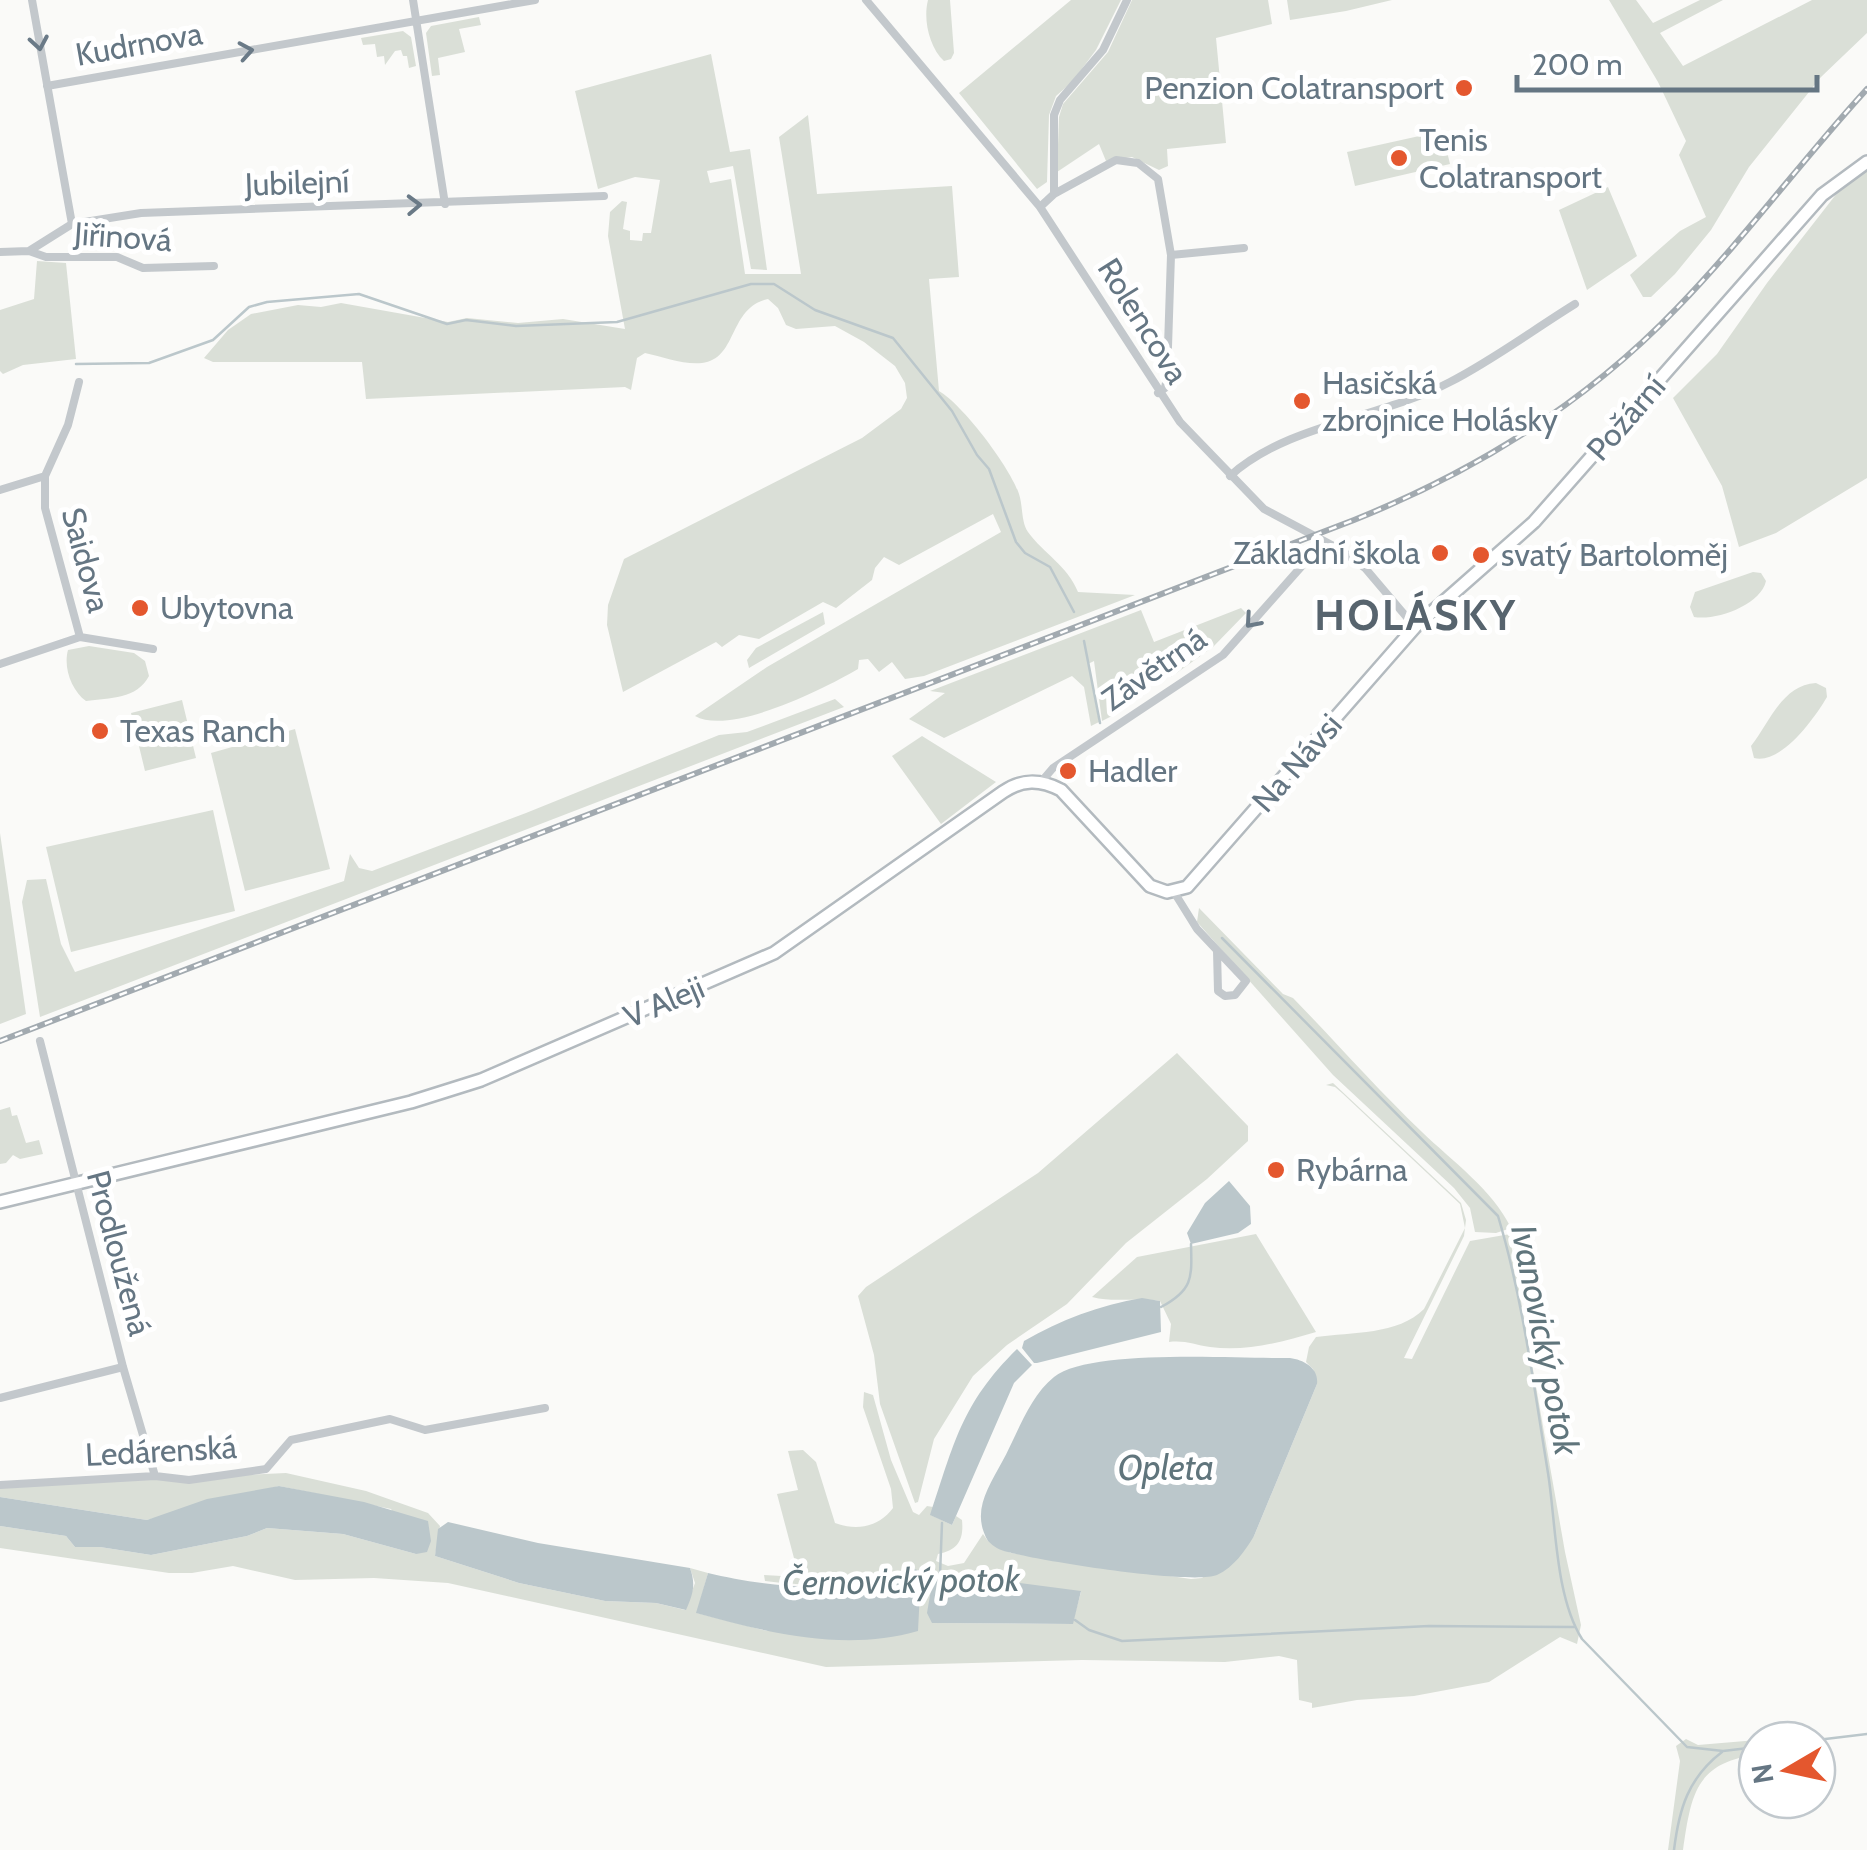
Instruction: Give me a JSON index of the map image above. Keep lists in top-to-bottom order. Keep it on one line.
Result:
{"streets":{"street":["Kudrnova","Jubilejní","Jiřinová","Rolencova","Požární","Saidova","Závětrná","Na Návsi","V Aleji","Prodloužená","Ledárenská"]},"crossings":[["Jubilejní","Jiřinová"],["Rolencova","Požární"],["Rolencova","Závětrná"],["Rolencova","Na Návsi"],["Požární","Na Návsi"],["Závětrná","V Aleji"],["V Aleji","Prodloužená"],["Prodloužená","Ledárenská"]],"one_way":["Kudrnova","Jubilejní","Závětrná"],"districts":["HOLÁSKY"],"water":["Ivanovický potok","Opleta","Černovický potok"],"places":["Penzion Colatransport","Tenis Colatransport","Hasičská zbrojnice Holásky","Základní škola","svatý Bartoloměj","Ubytovna","Texas Ranch","Hadler","Rybárna"],"scale_bar":"200 m","north":"left"}
